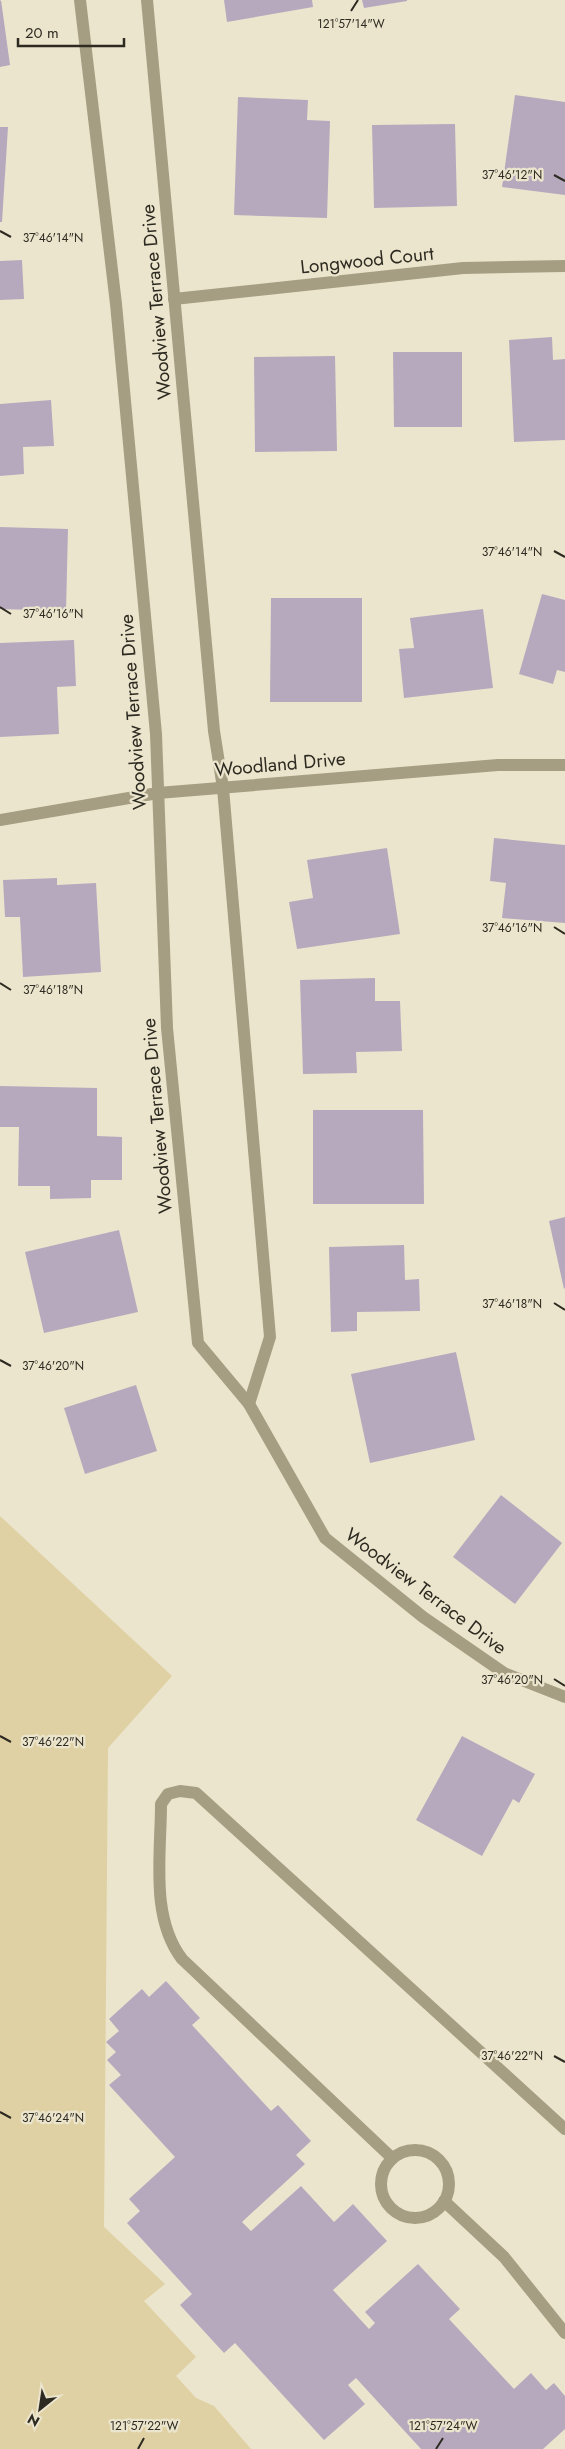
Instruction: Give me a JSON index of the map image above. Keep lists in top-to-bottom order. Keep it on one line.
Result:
{"streets":{"street":["Longwood Court","Woodview Terrace Drive","Woodland Drive"]},"crossings":[["Longwood Court","Woodview Terrace Drive"],["Woodview Terrace Drive","Woodland Drive"]],"scale_bar":"20 m","north":"bottom left","coordinates":["121°57'14\"W","37°46'12\"N","37°46'14\"N","37°46'16\"N","37°46'18\"N","37°46'20\"N","37°46'22\"N","37°46'24\"N","121°57'22\"W","121°57'24\"W"]}
